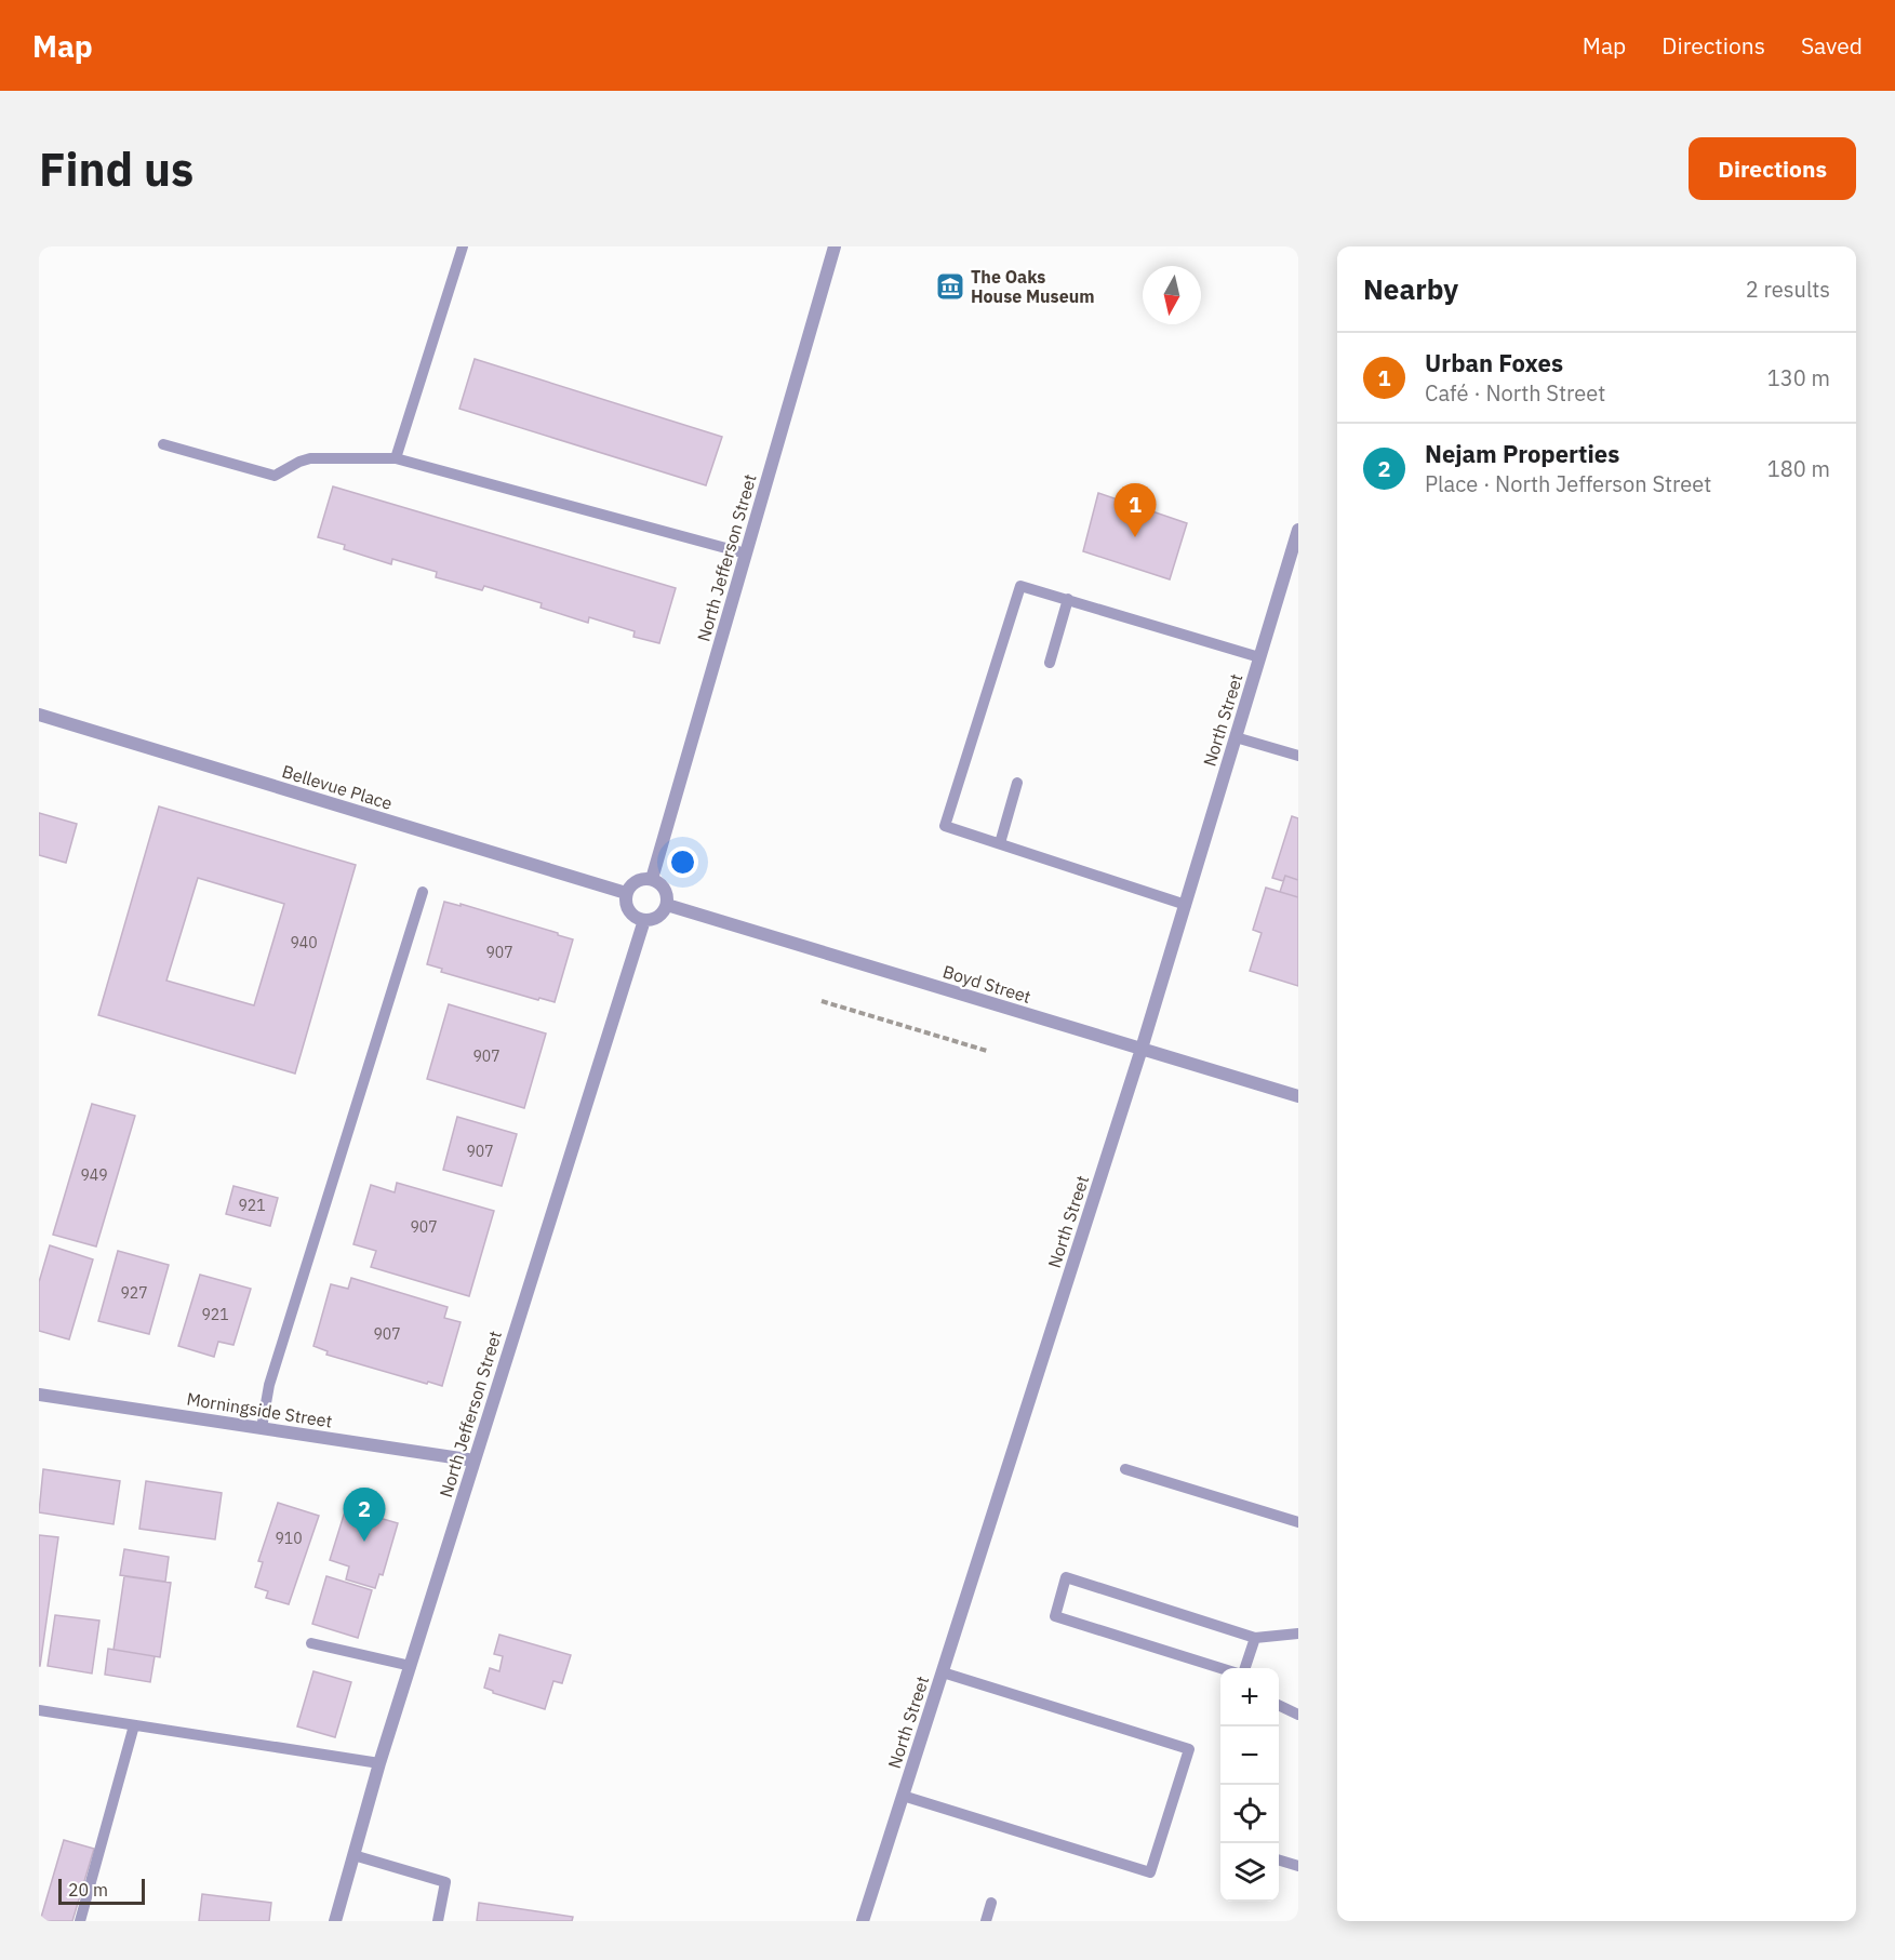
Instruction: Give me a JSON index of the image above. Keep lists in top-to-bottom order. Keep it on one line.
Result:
{"streets":{"street":["North Jefferson Street","North Street","Bellevue Place","Boyd Street","Morningside Street"]},"crossings":[["North Jefferson Street","Bellevue Place"],["North Jefferson Street","Boyd Street"],["North Jefferson Street","Morningside Street"],["North Street","Boyd Street"],["Bellevue Place","Boyd Street"]],"places":{"museum":["The Oaks House Museum"]},"house_numbers":["940","907","907","907","949","921","907","927","921","907","910"],"scale_bar":"20 m","north":"bottom","page":{"header":"Map","nav":["Map","Directions","Saved"],"buttons":"Directions","title":"Find us","heading":["Nearby","2 results"],"list":[{"mark":"1","name":"Urban Foxes","note":"Café · North Street","value":"130 m"},{"mark":"2","name":"Nejam Properties","note":"Place · North Jefferson Street","value":"180 m"}],"pins":["1","2"],"map_buttons":["+","−"],"scale":"20 m"}}
